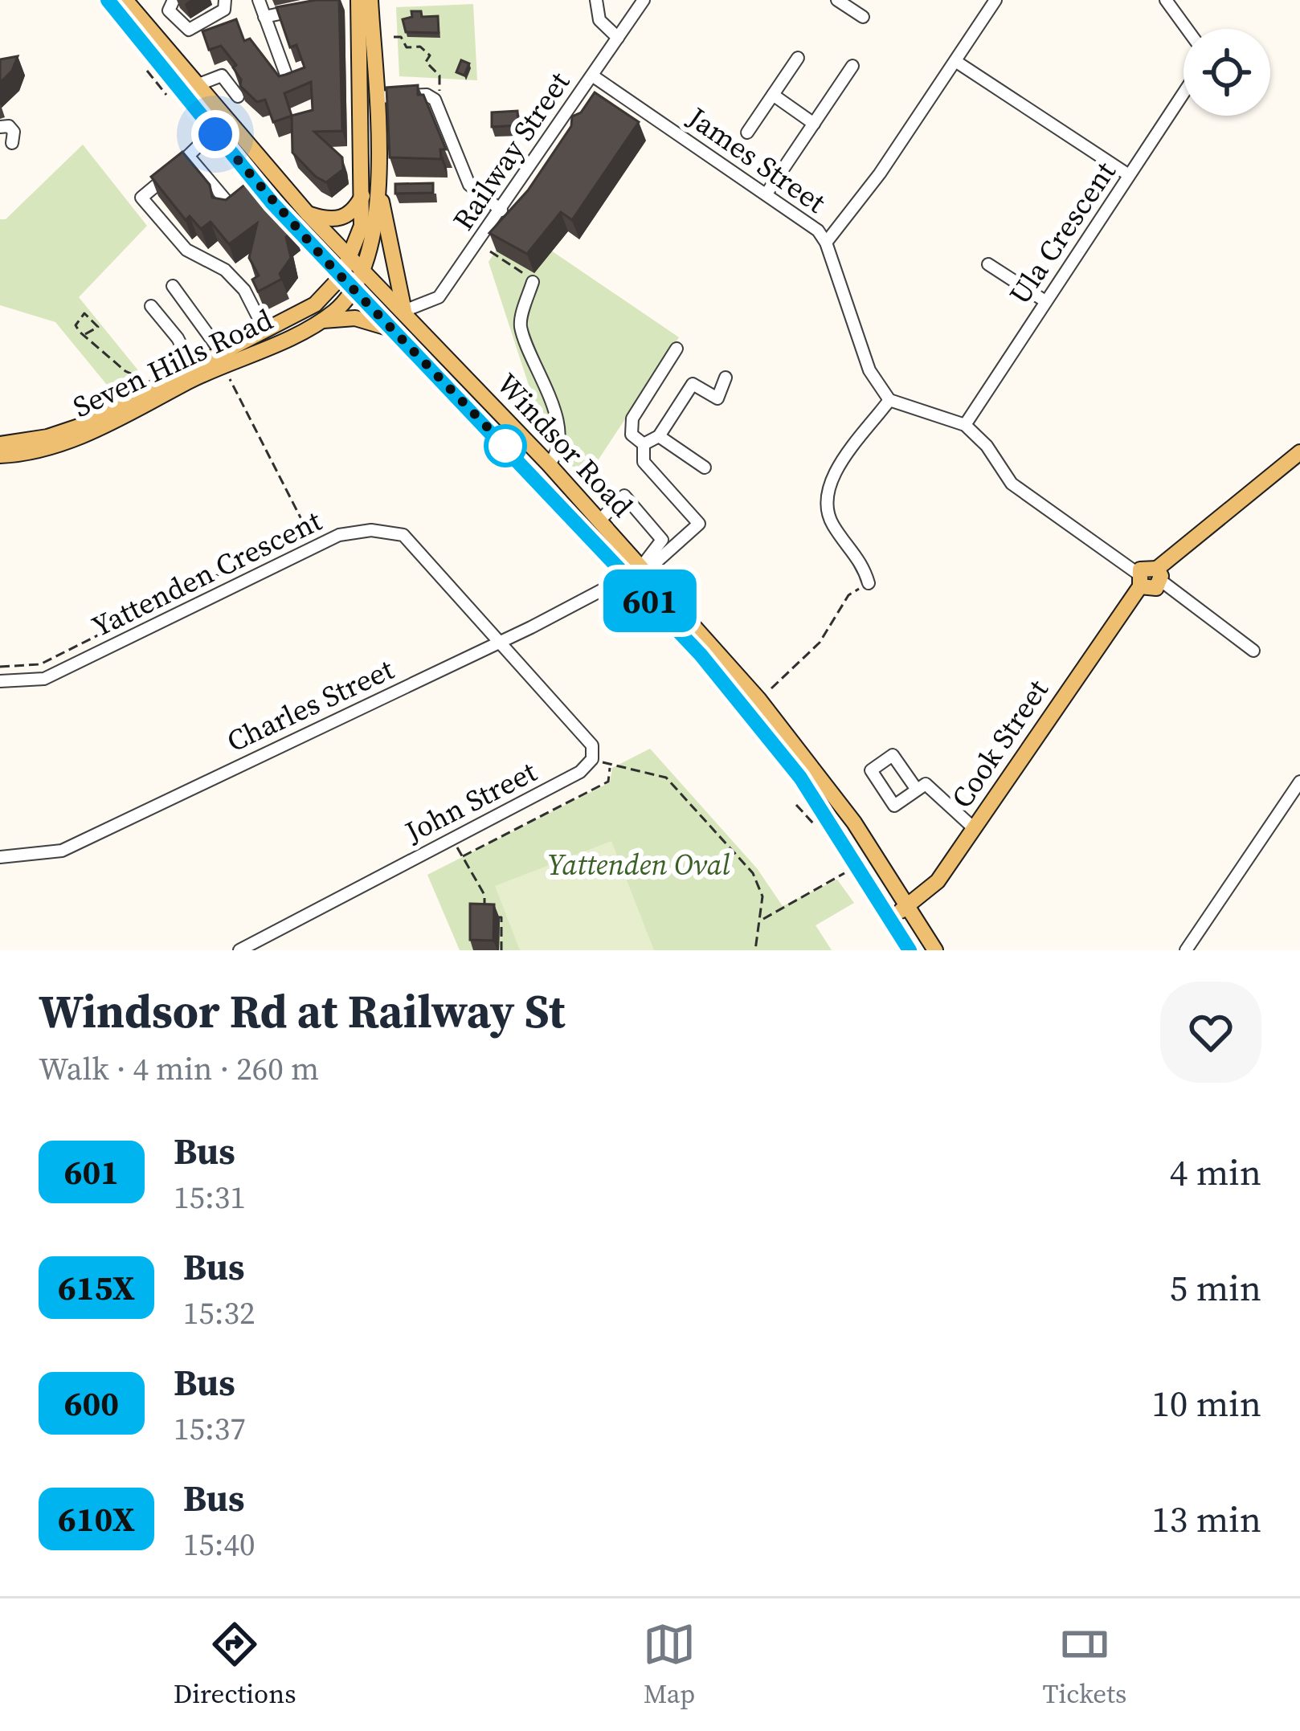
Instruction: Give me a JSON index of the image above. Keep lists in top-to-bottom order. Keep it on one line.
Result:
{"streets":{"main road":["Seven Hills Road","Windsor Road","Cook Street"],"street":["Railway Street","James Street","Ula Crescent","Yattenden Crescent","Charles Street","John Street"]},"crossings":[["Railway Street","James Street"],["Railway Street","Windsor Road"],["Seven Hills Road","Windsor Road"],["Windsor Road","Charles Street"],["Windsor Road","Cook Street"],["Yattenden Crescent","Charles Street"]],"parks":["Yattenden Oval"],"lines":["bus line 601"],"page":{"on_map":"601","heading":["Windsor Rd at Railway St","Walk · 4 min · 260 m"],"list":[{"mark":"601","name":"Bus","note":"15:31","value":"4 min"},{"mark":"615X","name":"Bus","note":"15:32","value":"5 min"},{"mark":"600","name":"Bus","note":"15:37","value":"10 min"},{"mark":"610X","name":"Bus","note":"15:40","value":"13 min"}],"tabs":["Directions","Map","Tickets"]}}
